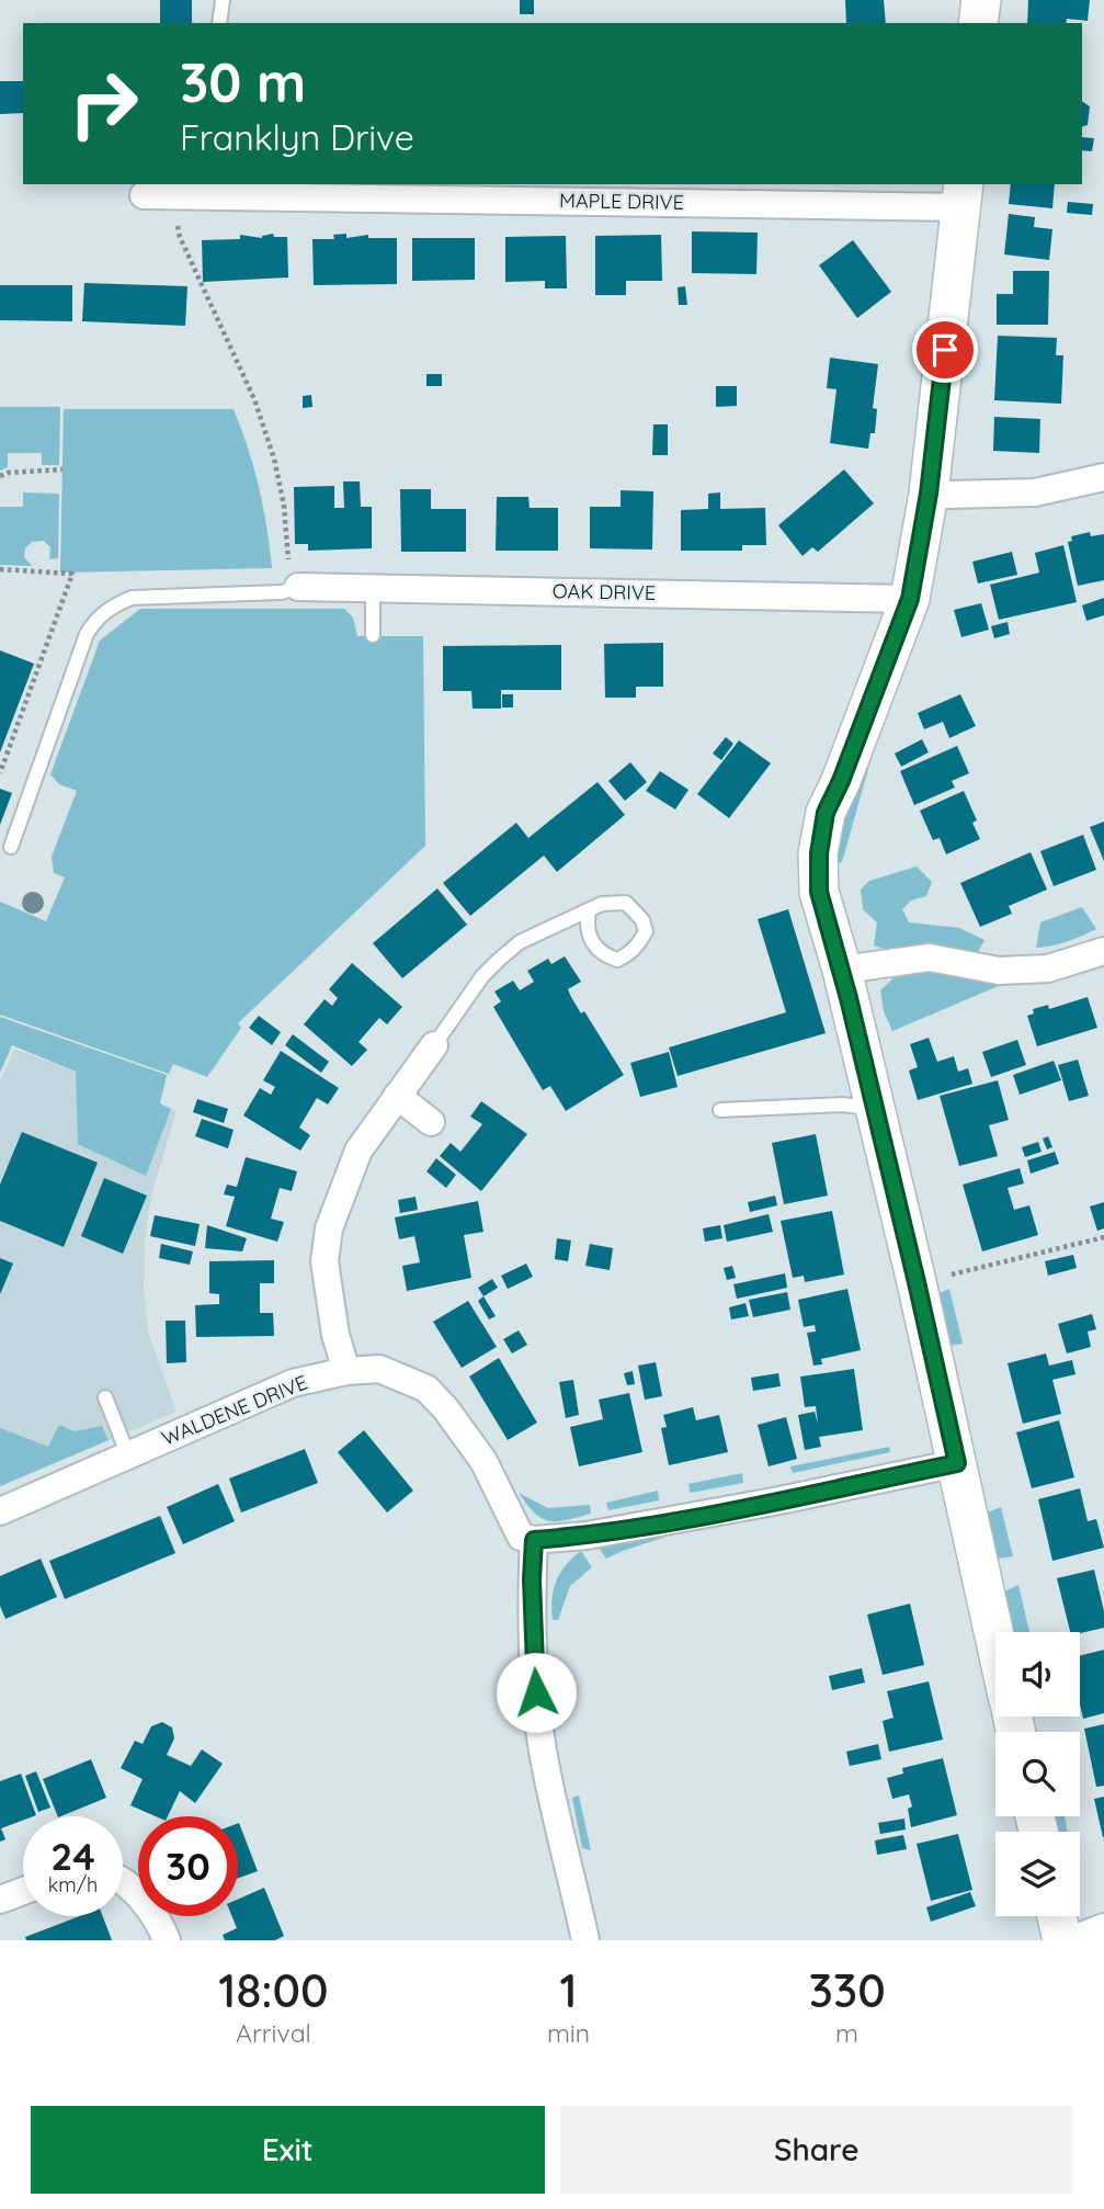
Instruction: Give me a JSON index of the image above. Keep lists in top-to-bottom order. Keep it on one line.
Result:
{"streets":{"street":["MAPLE DRIVE","OAK DRIVE","WALDENE DRIVE"]},"page":{"turn":["30 m","Franklyn Drive"],"speed":"24 km/h","limit":"30","eta":["18:00","Arrival","1","min","330","m"],"buttons":["Exit","Share"]}}
